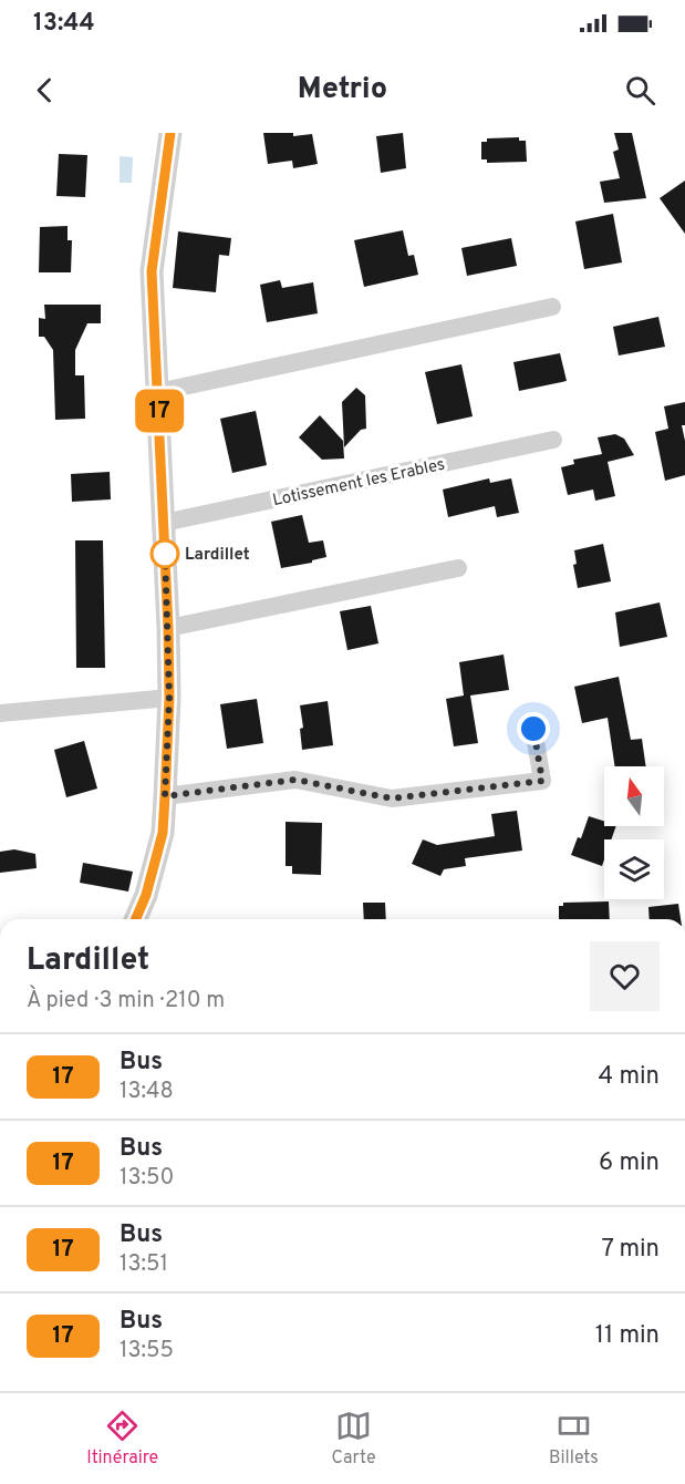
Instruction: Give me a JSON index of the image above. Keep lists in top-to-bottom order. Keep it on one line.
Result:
{"streets":{"street":["Lotissement les Erables"]},"places":["Lardillet"],"lines":["bus line 17"],"north":"top","page":{"status":"13:44","header":"Metrio","on_map":"17","heading":["Lardillet","À pied · 3 min · 210 m"],"list":[{"mark":"17","name":"Bus","note":"13:48","value":"4 min"},{"mark":"17","name":"Bus","note":"13:50","value":"6 min"},{"mark":"17","name":"Bus","note":"13:51","value":"7 min"},{"mark":"17","name":"Bus","note":"13:55","value":"11 min"}],"tabs":["Itinéraire","Carte","Billets"]}}
